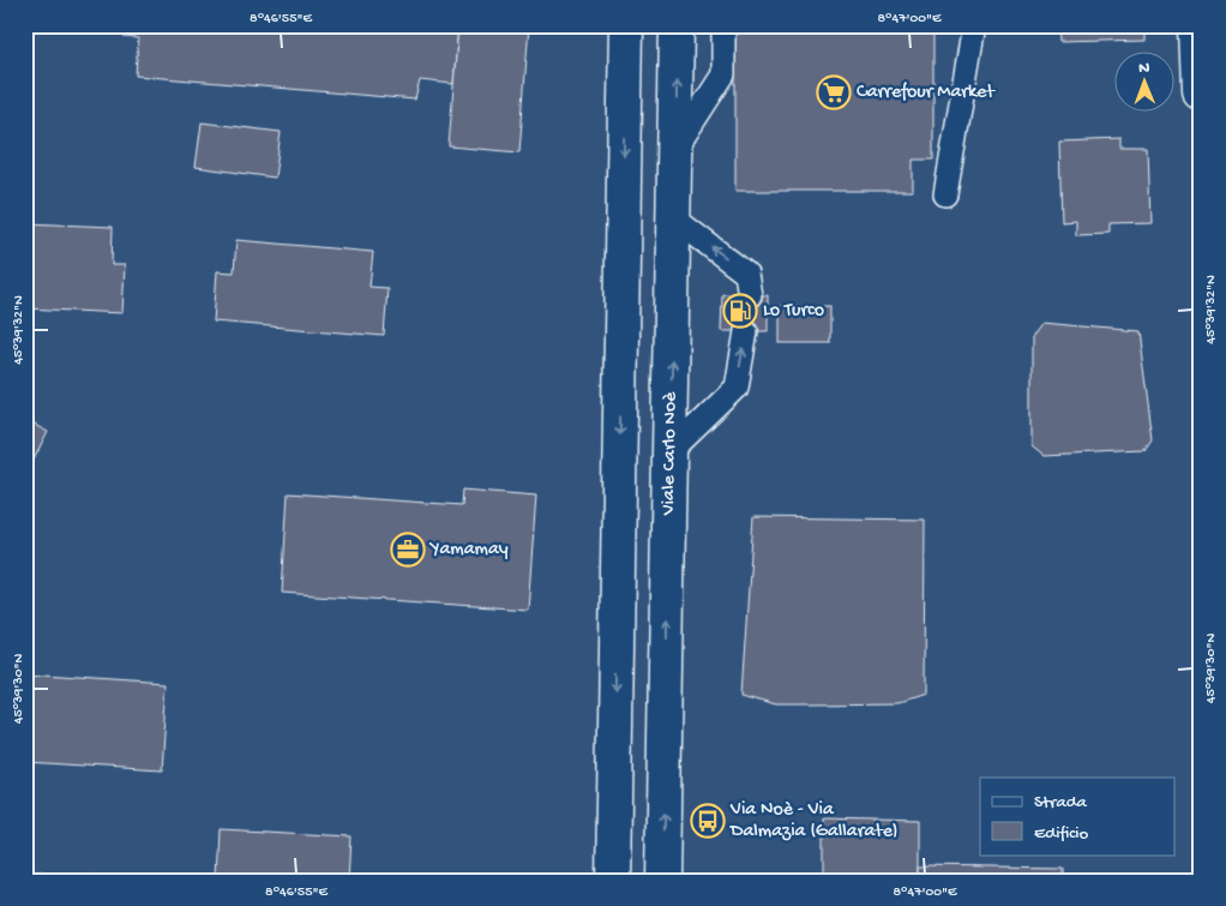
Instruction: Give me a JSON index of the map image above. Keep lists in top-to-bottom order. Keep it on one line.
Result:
{"streets":{"main road":["Viale Carlo Noè"]},"places":{"supermarket":["Carrefour Market"],"fuel station":["Lo Turco"],"office":["Yamamay"],"bus stop":["Via Noè - Via Dalmazia (Gallarate)"]},"legend":["Strada","Edificio"],"north":"top","coordinates":["8°46'55\"E","8°47'00\"E","45°39'32\"N","45°39'30\"N"]}
